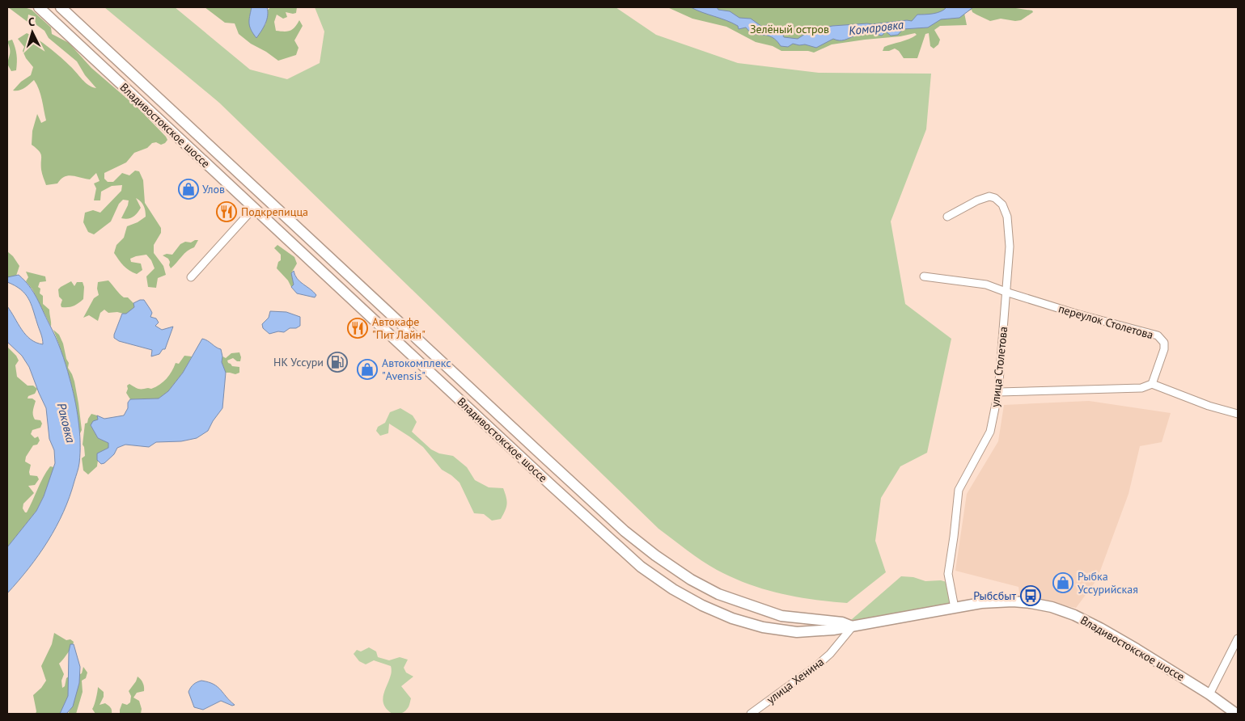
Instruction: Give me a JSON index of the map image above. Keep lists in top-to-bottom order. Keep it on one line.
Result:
{"streets":{"highway":["Владивостокское шоссе"],"street":["переулок Столетова","улица Столетова","улица Хенина"]},"crossings":[["Владивостокское шоссе","улица Столетова"],["Владивостокское шоссе","улица Хенина"],["переулок Столетова","улица Столетова"]],"water":["Комаровка","Раковка"],"parks":["Зелёный остров"],"places":{"shop":["Улов","Автокомплекс \"Avensis\"","Рыбка Уссурийская"],"restaurant":["Подкрепицца","Автокафе \"Пит Лайн\""],"fuel station":["НК Уссури"],"bus stop":["Рыбсбыт"]},"north":"top"}
